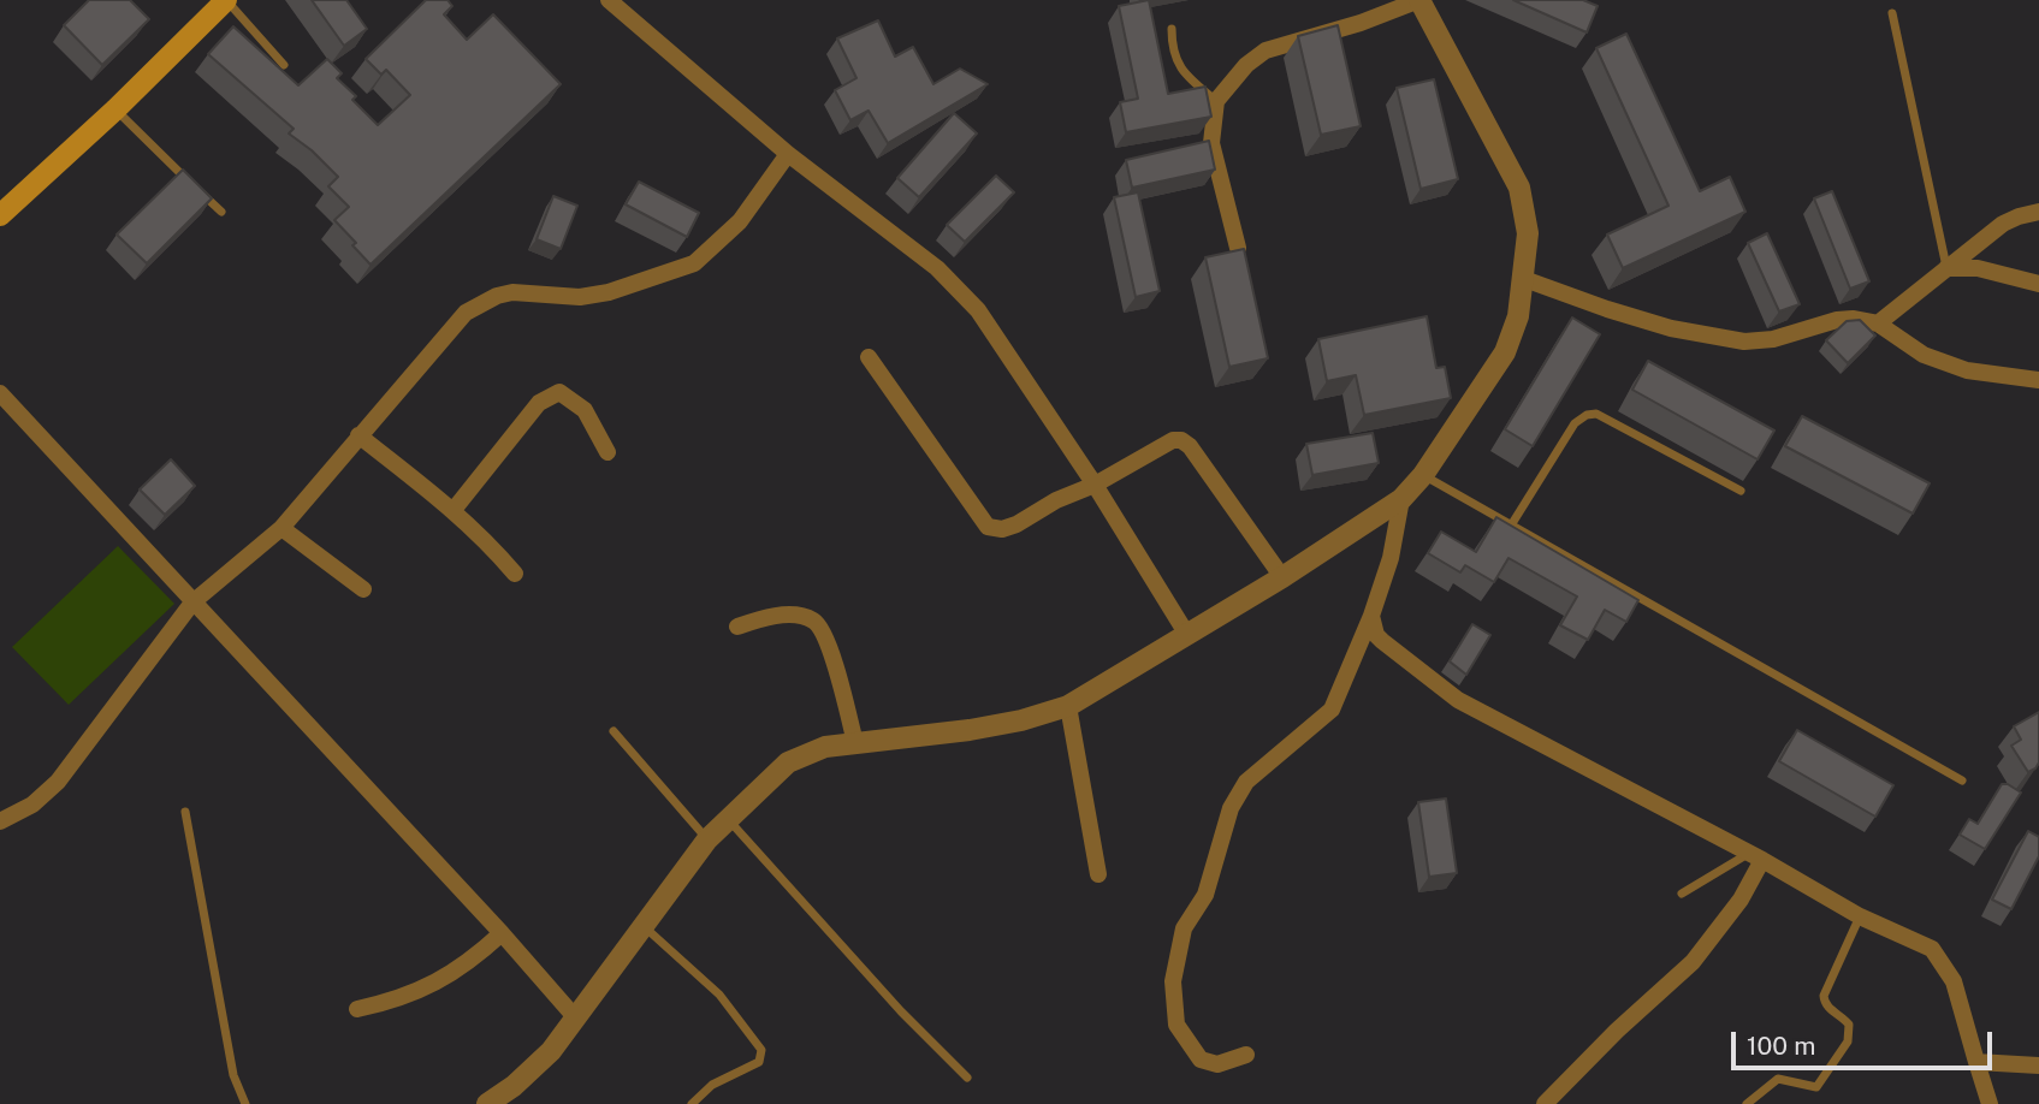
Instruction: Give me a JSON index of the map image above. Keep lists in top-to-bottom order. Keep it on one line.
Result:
{"scale_bar":"100 m"}
